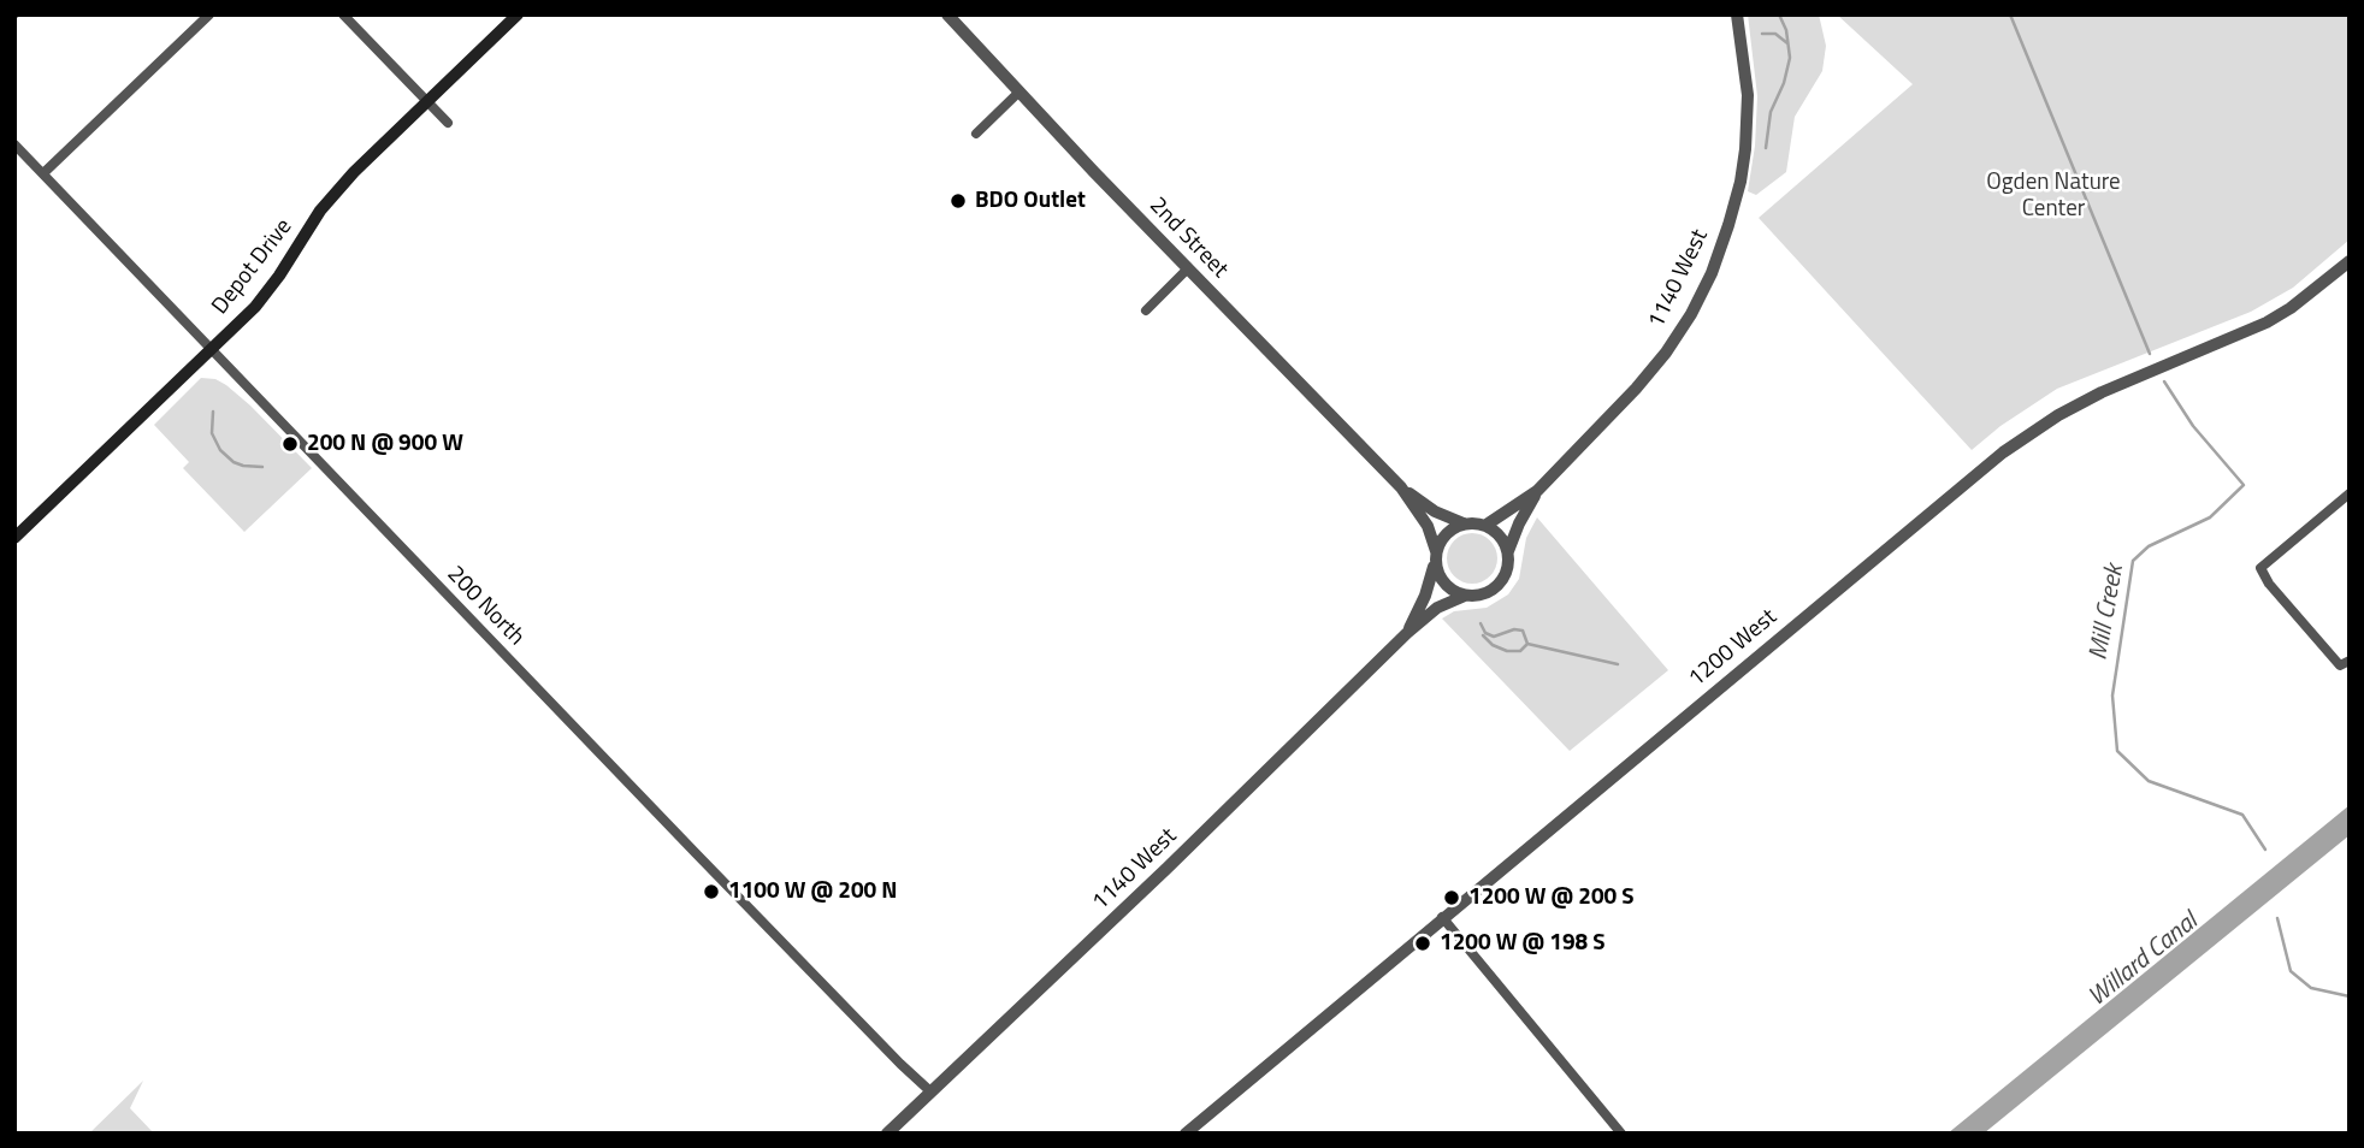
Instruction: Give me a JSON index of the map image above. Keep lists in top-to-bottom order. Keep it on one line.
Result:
{"streets":{"main road":["Depot Drive"],"street":["2nd Street","1140 West","200 North","1200 West"]},"crossings":[["2nd Street","1140 West"],["Depot Drive","200 North"],["1140 West","200 North"]],"water":["Mill Creek","Willard Canal"],"parks":["Ogden Nature Center"],"places":["BDO Outlet","200 N @ 900 W","1100 W @ 200 N","1200 W @ 200 S","1200 W @ 198 S"]}
